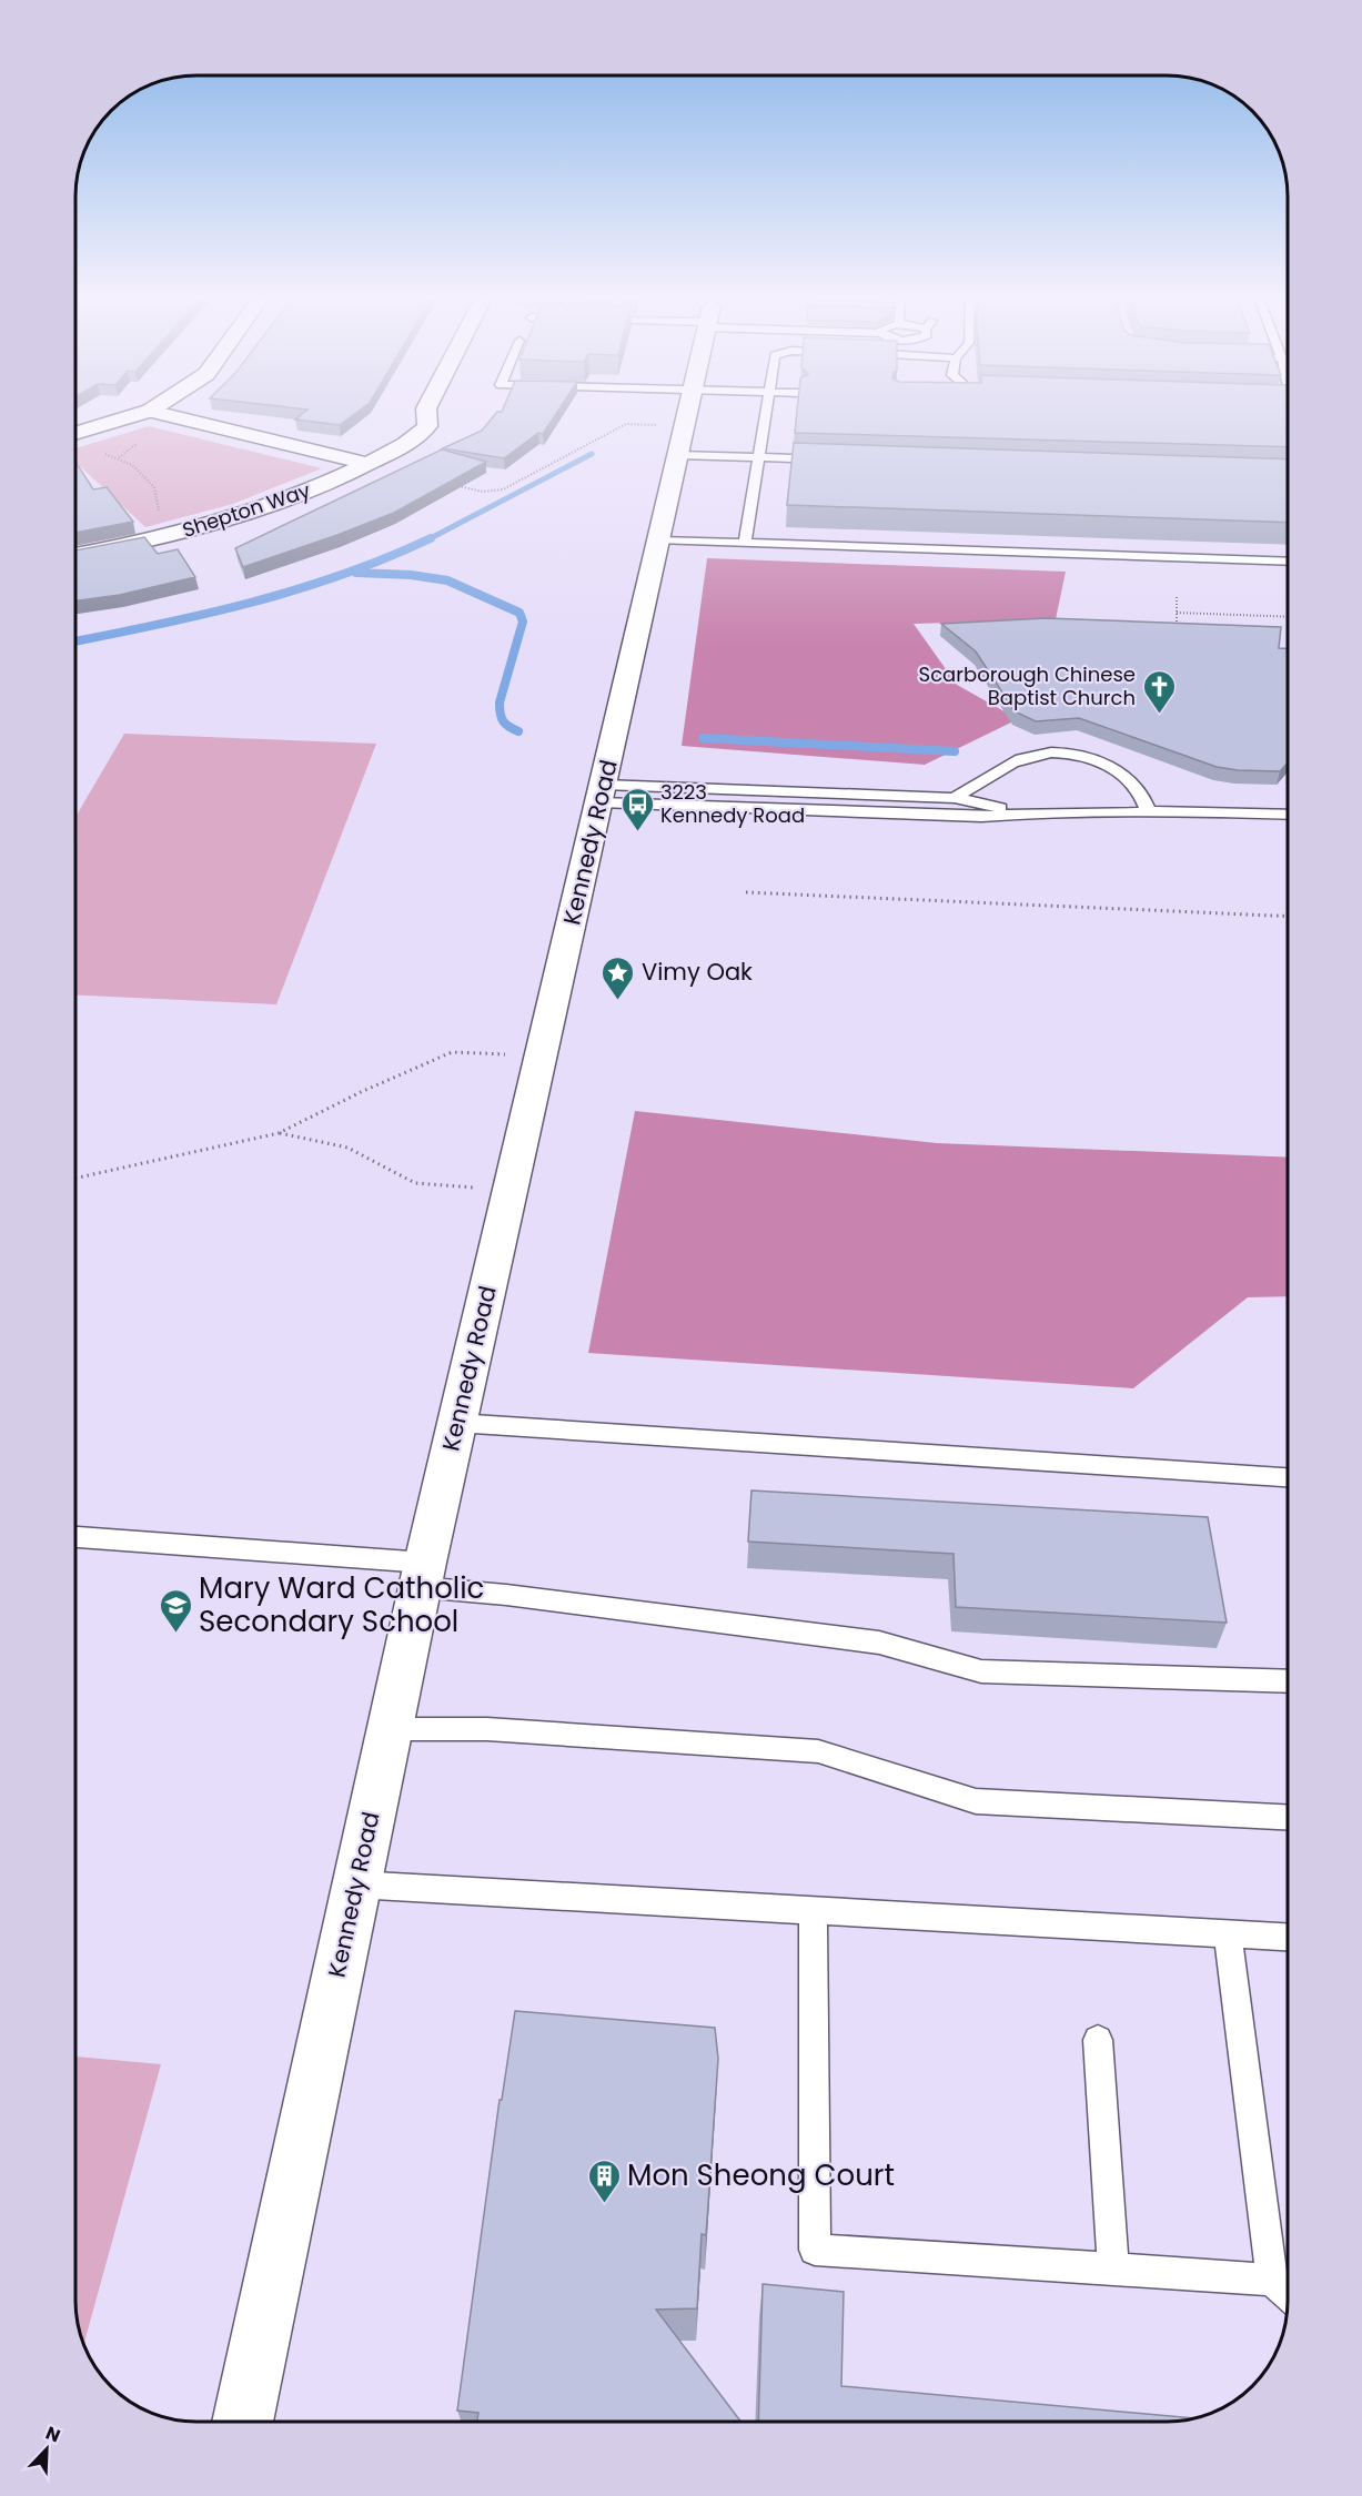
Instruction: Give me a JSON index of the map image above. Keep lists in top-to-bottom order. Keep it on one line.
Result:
{"streets":{"main road":["Shepton Way","Kennedy Road"]},"places":{"church":["Scarborough Chinese Baptist Church"],"bus stop":["3223 Kennedy Road"],"place":["Vimy Oak"],"school or university":["Mary Ward Catholic Secondary School"],"building":["Mon Sheong Court"]},"north":"top right"}
